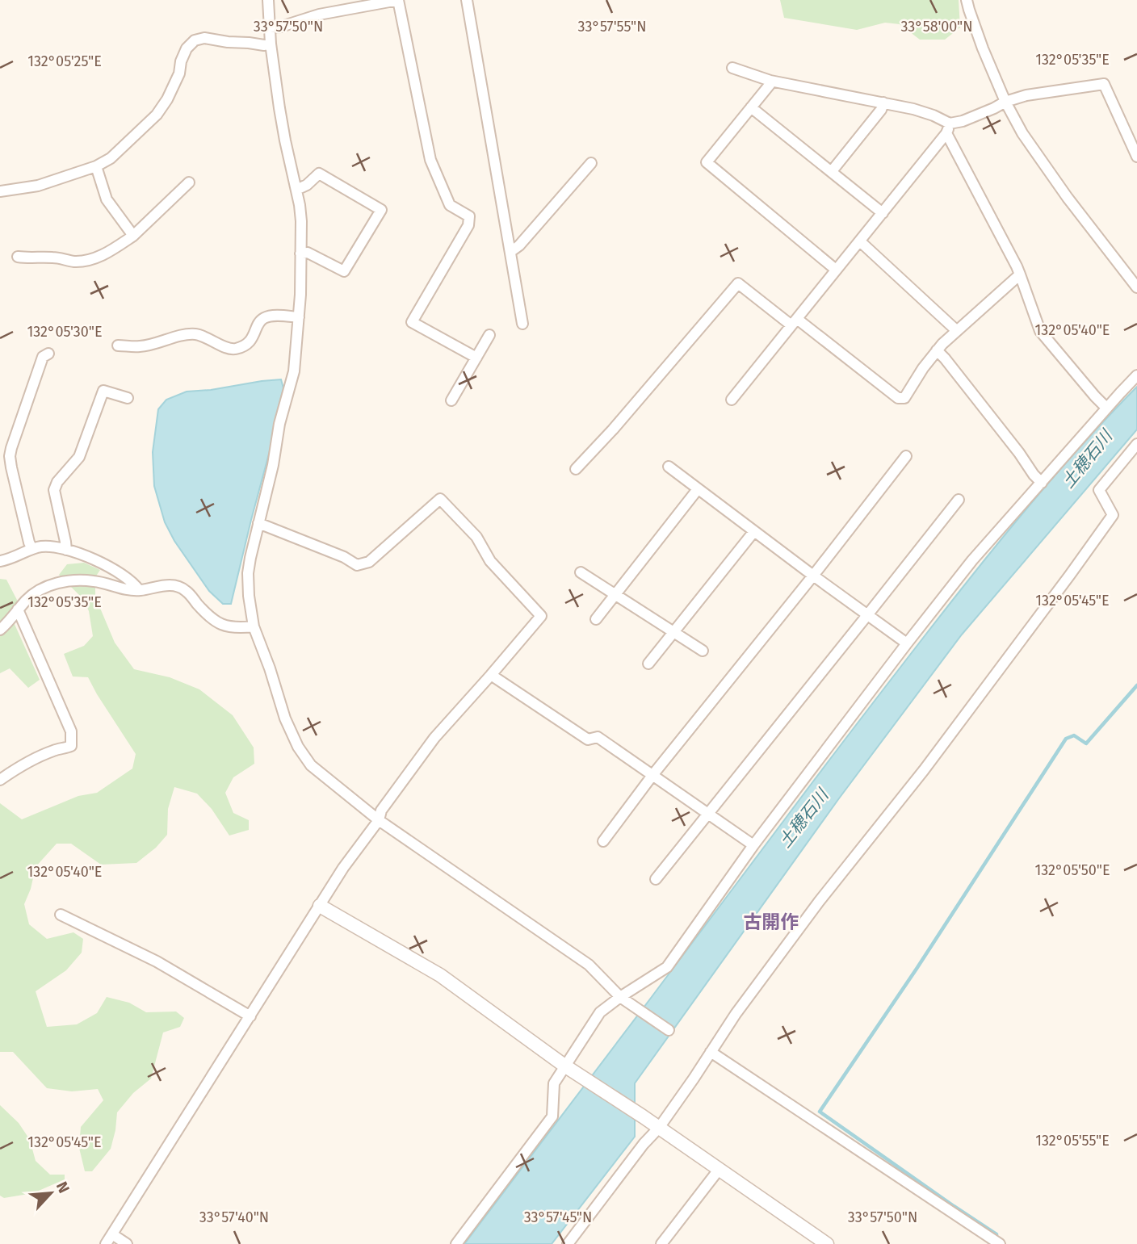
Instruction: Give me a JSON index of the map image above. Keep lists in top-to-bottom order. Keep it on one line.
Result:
{"districts":["古開作"],"water":["土穂石川"],"north":"top right","coordinates":["33°57'50\"N","33°57'55\"N","33°58'00\"N","132°05'35\"E","132°05'25\"E","132°05'40\"E","132°05'30\"E","132°05'45\"E","132°05'50\"E","132°05'55\"E","33°57'40\"N","33°57'45\"N"]}
